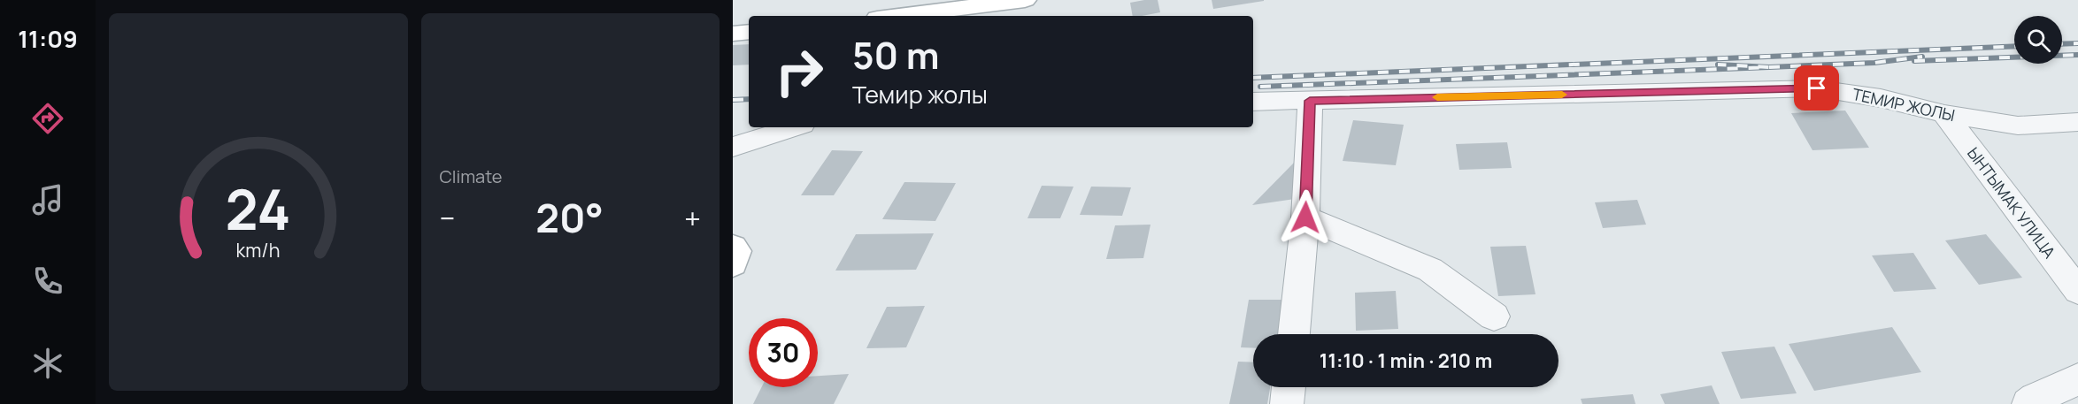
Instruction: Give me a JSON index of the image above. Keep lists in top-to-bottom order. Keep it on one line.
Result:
{"streets":{"street":["ТЕМИР ЖОЛЫ","ЫНТЫМАК УЛИЦА"]},"crossings":[["ТЕМИР ЖОЛЫ","ЫНТЫМАК УЛИЦА"]],"page":{"tabs":"11:09","tile":"Climate","turn":["50 m","Темир жолы"],"heat":["−","20°","+"],"limit":"30","trip":"11:10 · 1 min · 210 m","gauge":["24","km/h"]}}
